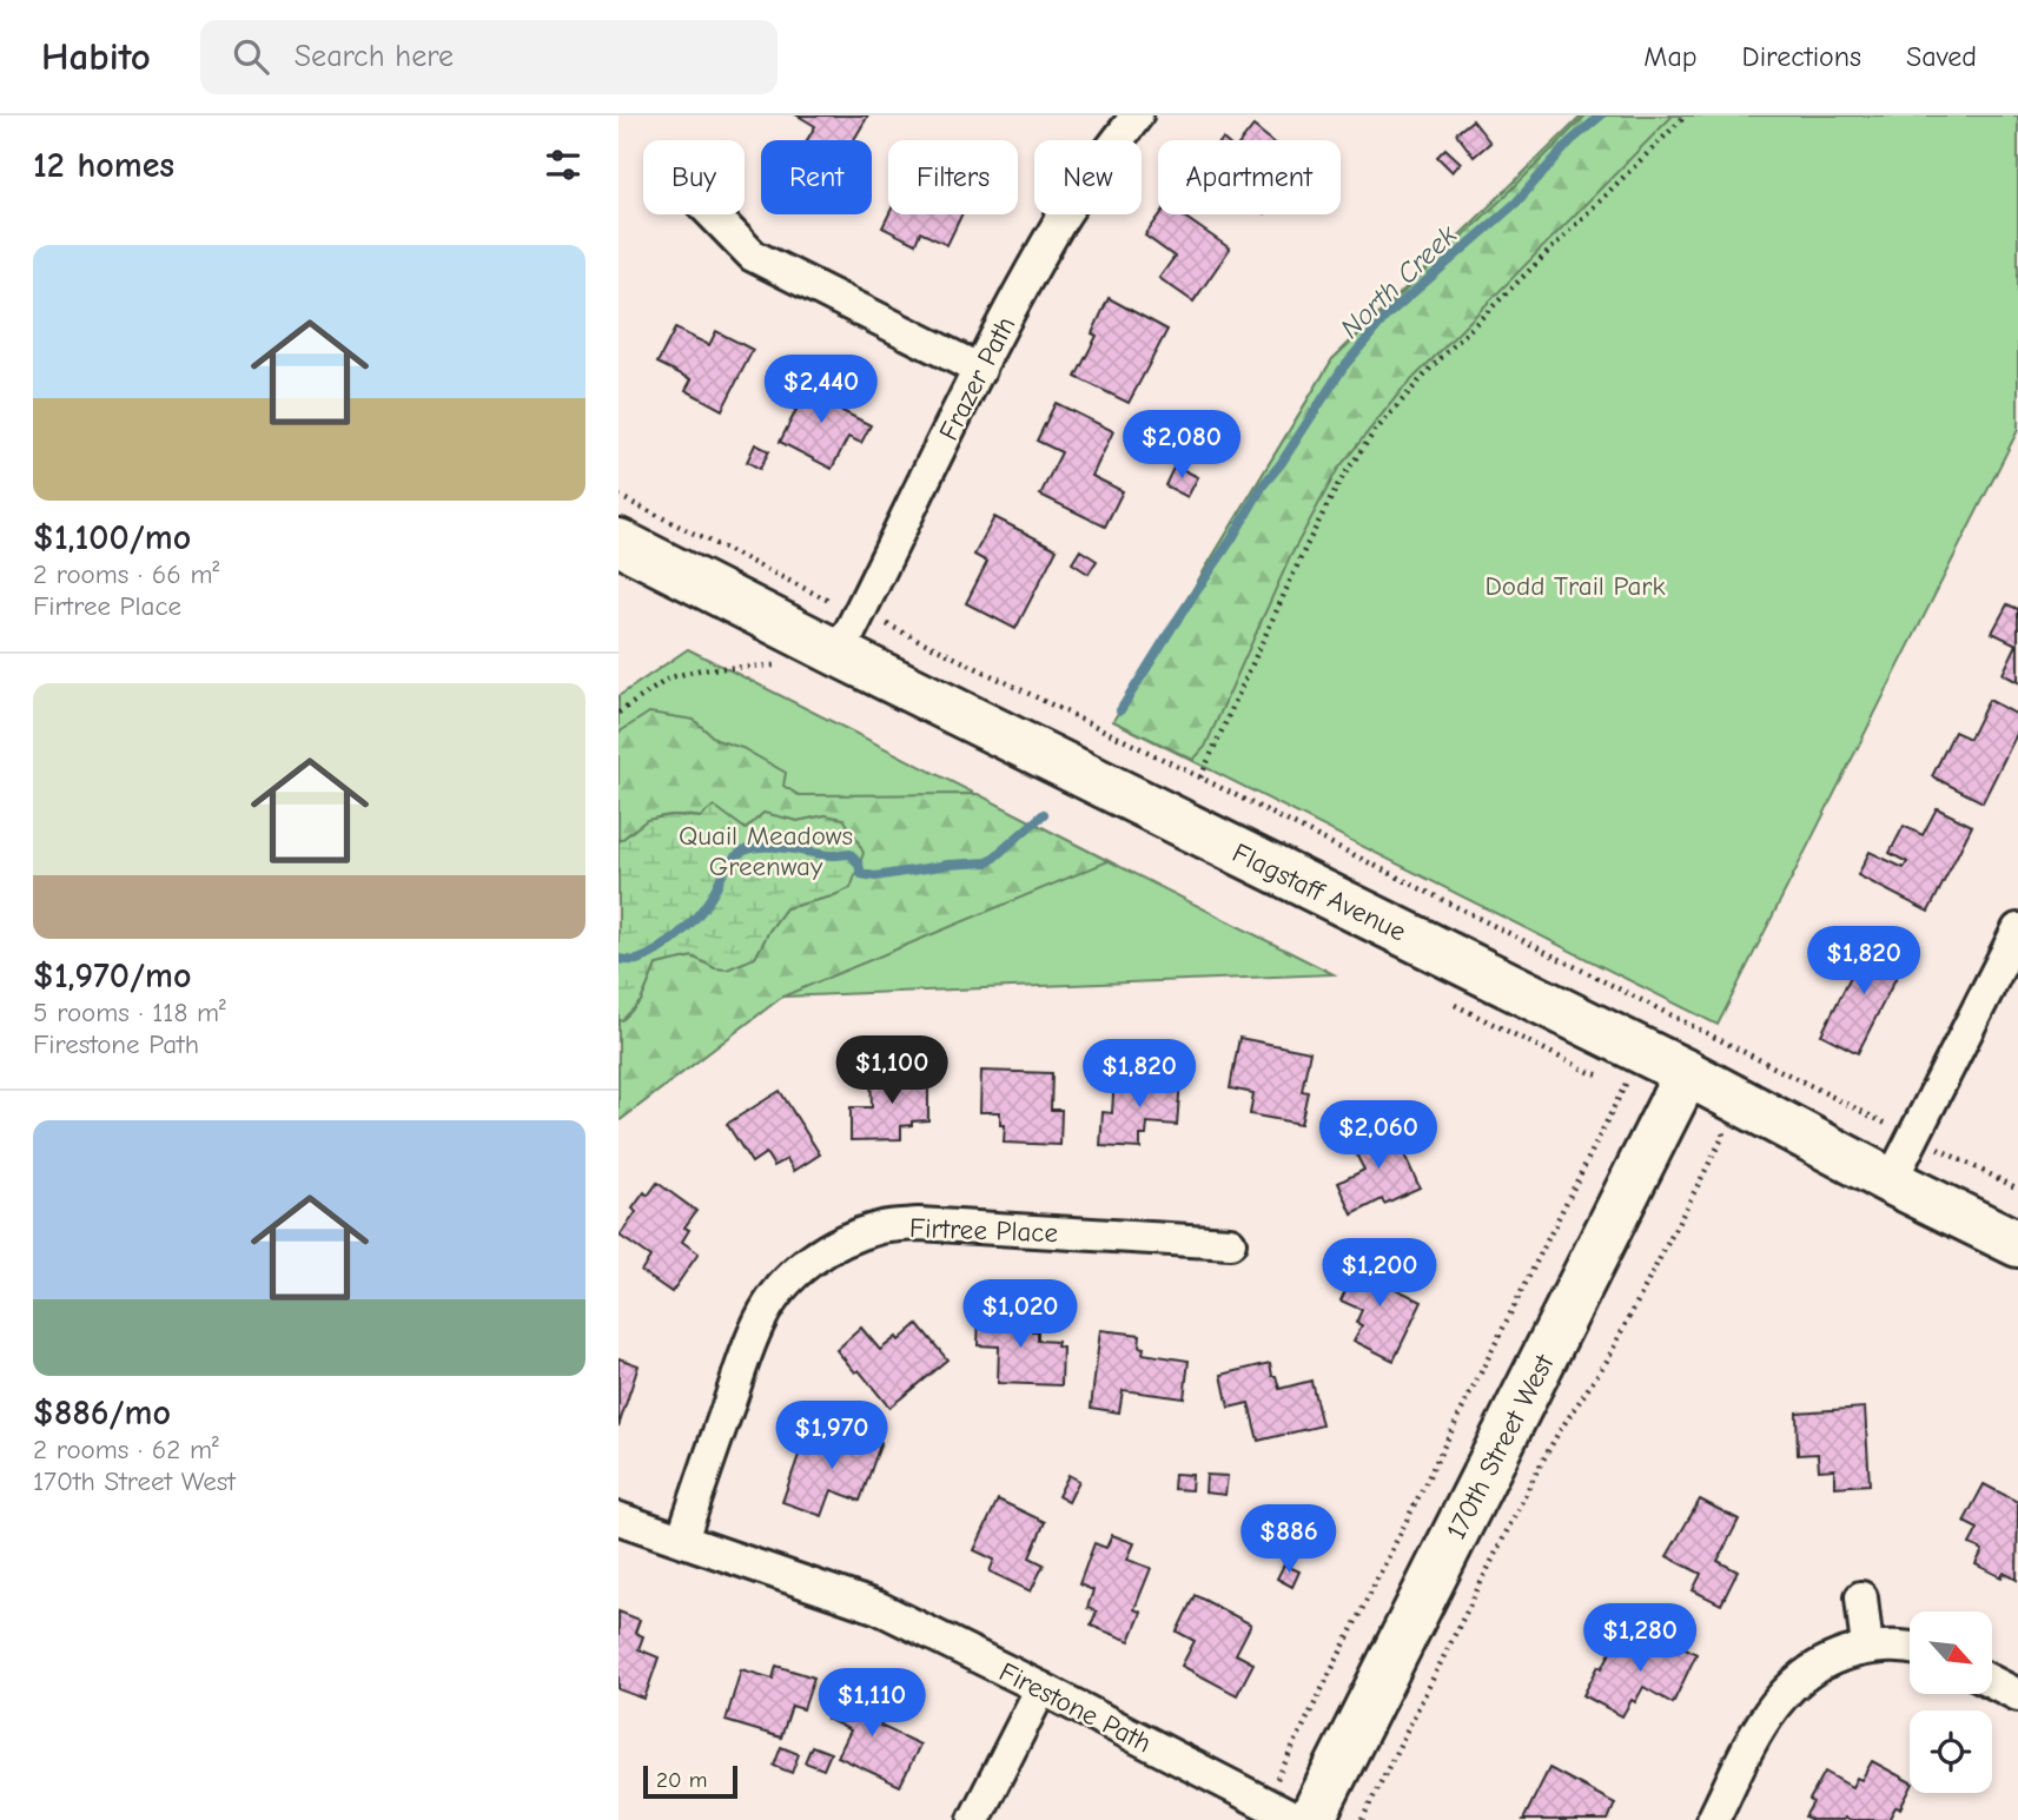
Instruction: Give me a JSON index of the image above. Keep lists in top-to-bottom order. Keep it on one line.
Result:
{"streets":{"street":["Frazer Path","Flagstaff Avenue","Firtree Place","170th Street West","Firestone Path"]},"crossings":[["Frazer Path","Flagstaff Avenue"],["Flagstaff Avenue","170th Street West"],["Firtree Place","Firestone Path"]],"water":["North Creek"],"parks":["Dodd Trail Park","Quail Meadows Greenway"],"scale_bar":"20 m","north":"bottom right","page":{"header":"Habito","search":"Search here","nav":["Map","Directions","Saved"],"heading":"12 homes","chip":["Buy","Rent","Filters","New","Apartment"],"list":[{"name":"$1,100/mo","note":"2 rooms · 66 m² · Firtree Place"},{"name":"$1,970/mo","note":"5 rooms · 118 m² · Firestone Path"},{"name":"$886/mo","note":"2 rooms · 62 m² · 170th Street West"}],"price":["$2,440","$2,080","$1,820","$1,100","$1,820","$2,060","$1,200","$1,020","$1,970","$886","$1,280","$1,110"],"scale":"20 m"}}
